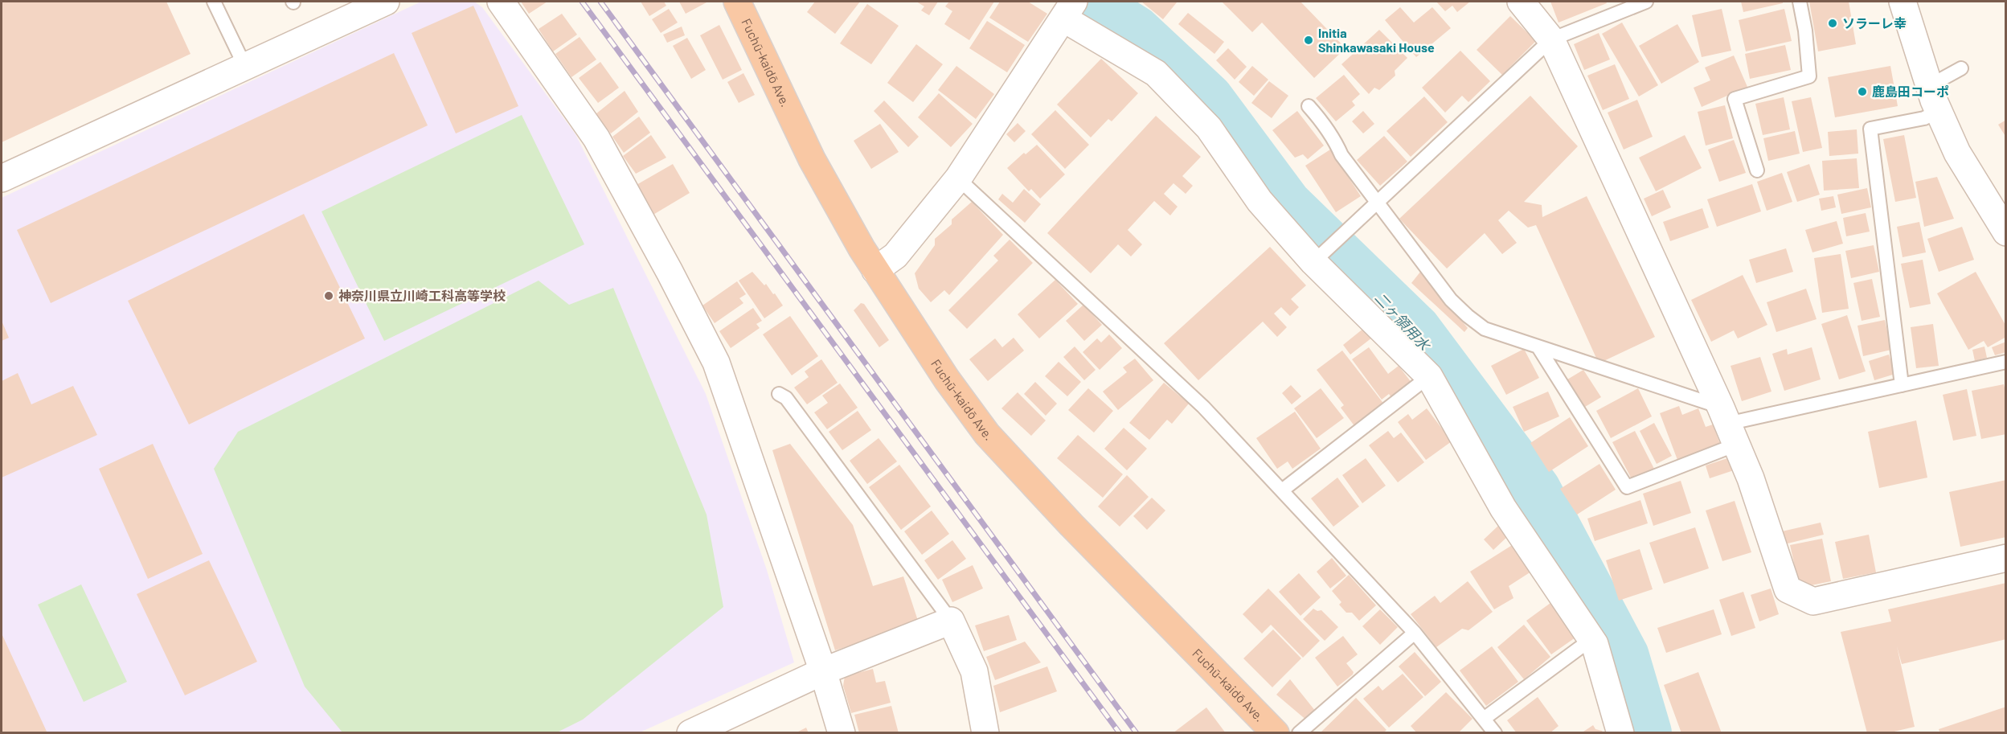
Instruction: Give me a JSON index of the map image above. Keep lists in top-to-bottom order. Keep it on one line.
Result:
{"streets":{"highway":["Fuchū-kaidō Ave."]},"water":["二ヶ領用水"],"places":["ソラーレ幸","Initia Shinkawasaki House","鹿島田コーポ","神奈川県立川崎工科高等学校"]}
